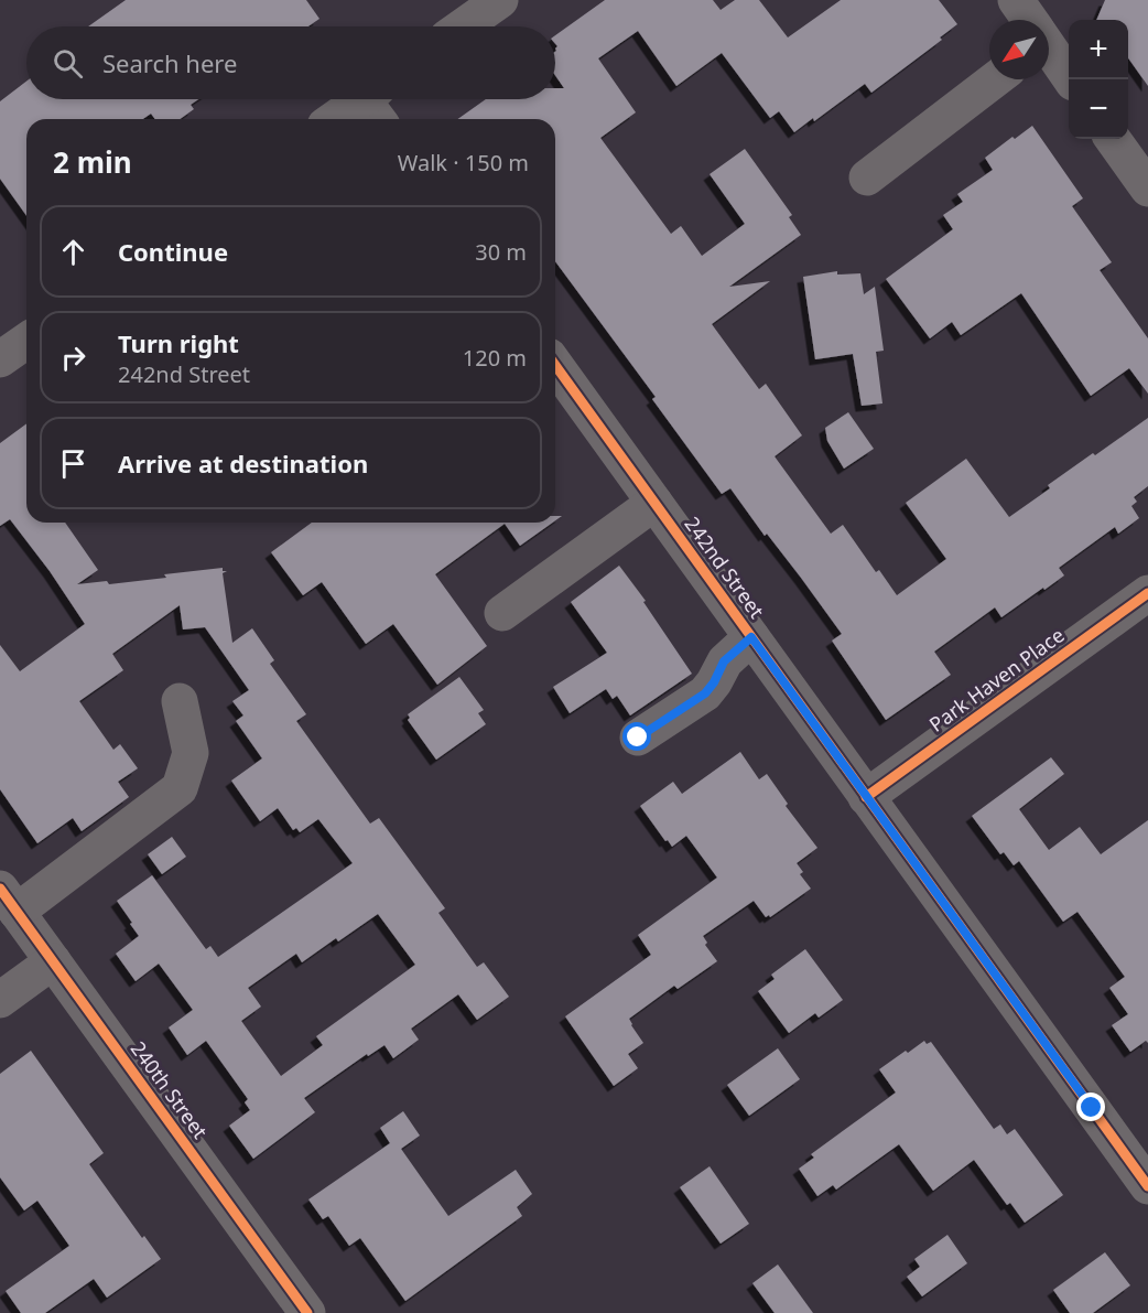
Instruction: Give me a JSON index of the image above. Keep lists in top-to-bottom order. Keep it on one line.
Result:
{"streets":{"street":["242nd Street","Park Haven Place","240th Street"]},"crossings":[["242nd Street","Park Haven Place"]],"north":"bottom left","page":{"map_buttons":["+","−"],"search":"Search here","heading":["2 min","Walk · 150 m"],"list":[["Continue","30 m"],["Turn right","242nd Street","120 m"],"Arrive at destination"]}}
